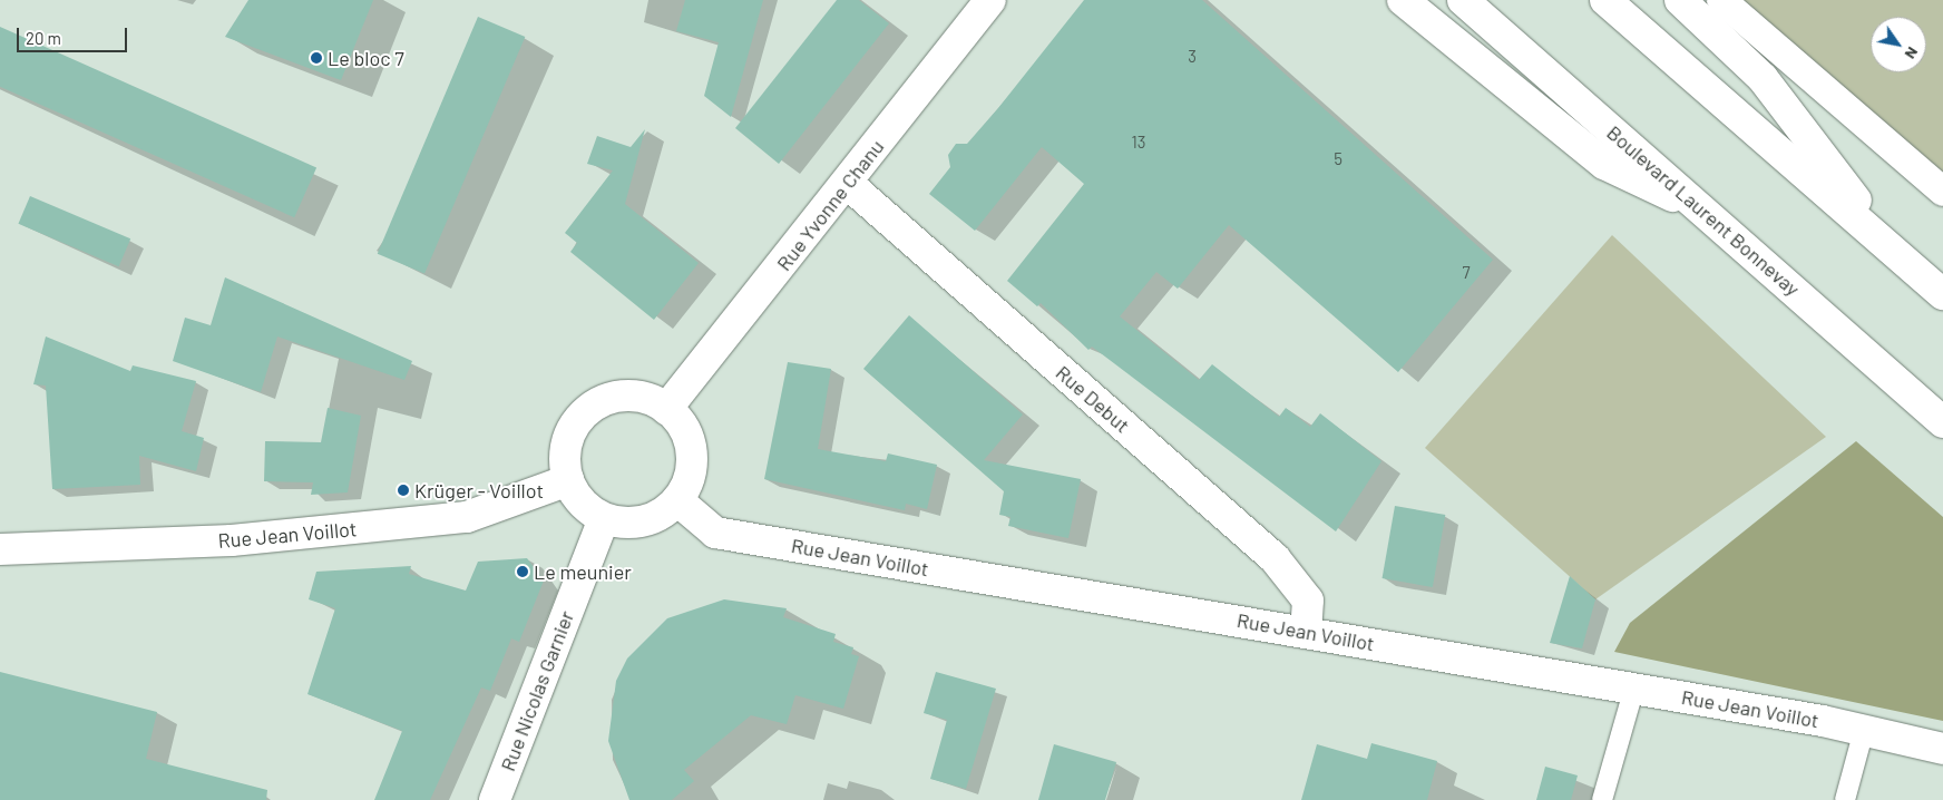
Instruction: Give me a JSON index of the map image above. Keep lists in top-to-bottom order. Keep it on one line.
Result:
{"streets":{"main road":["Rue Yvonne Chanu","Boulevard Laurent Bonnevay","Rue Debut","Rue Jean Voillot","Rue Nicolas Garnier"]},"crossings":[["Rue Yvonne Chanu","Rue Debut"],["Rue Yvonne Chanu","Rue Jean Voillot"],["Rue Yvonne Chanu","Rue Nicolas Garnier"],["Rue Debut","Rue Jean Voillot"],["Rue Jean Voillot","Rue Nicolas Garnier"]],"places":["Le bloc 7","Krüger - Voillot","Le meunier"],"house_numbers":["3","13","5","7"],"scale_bar":"20 m","north":"bottom right"}
